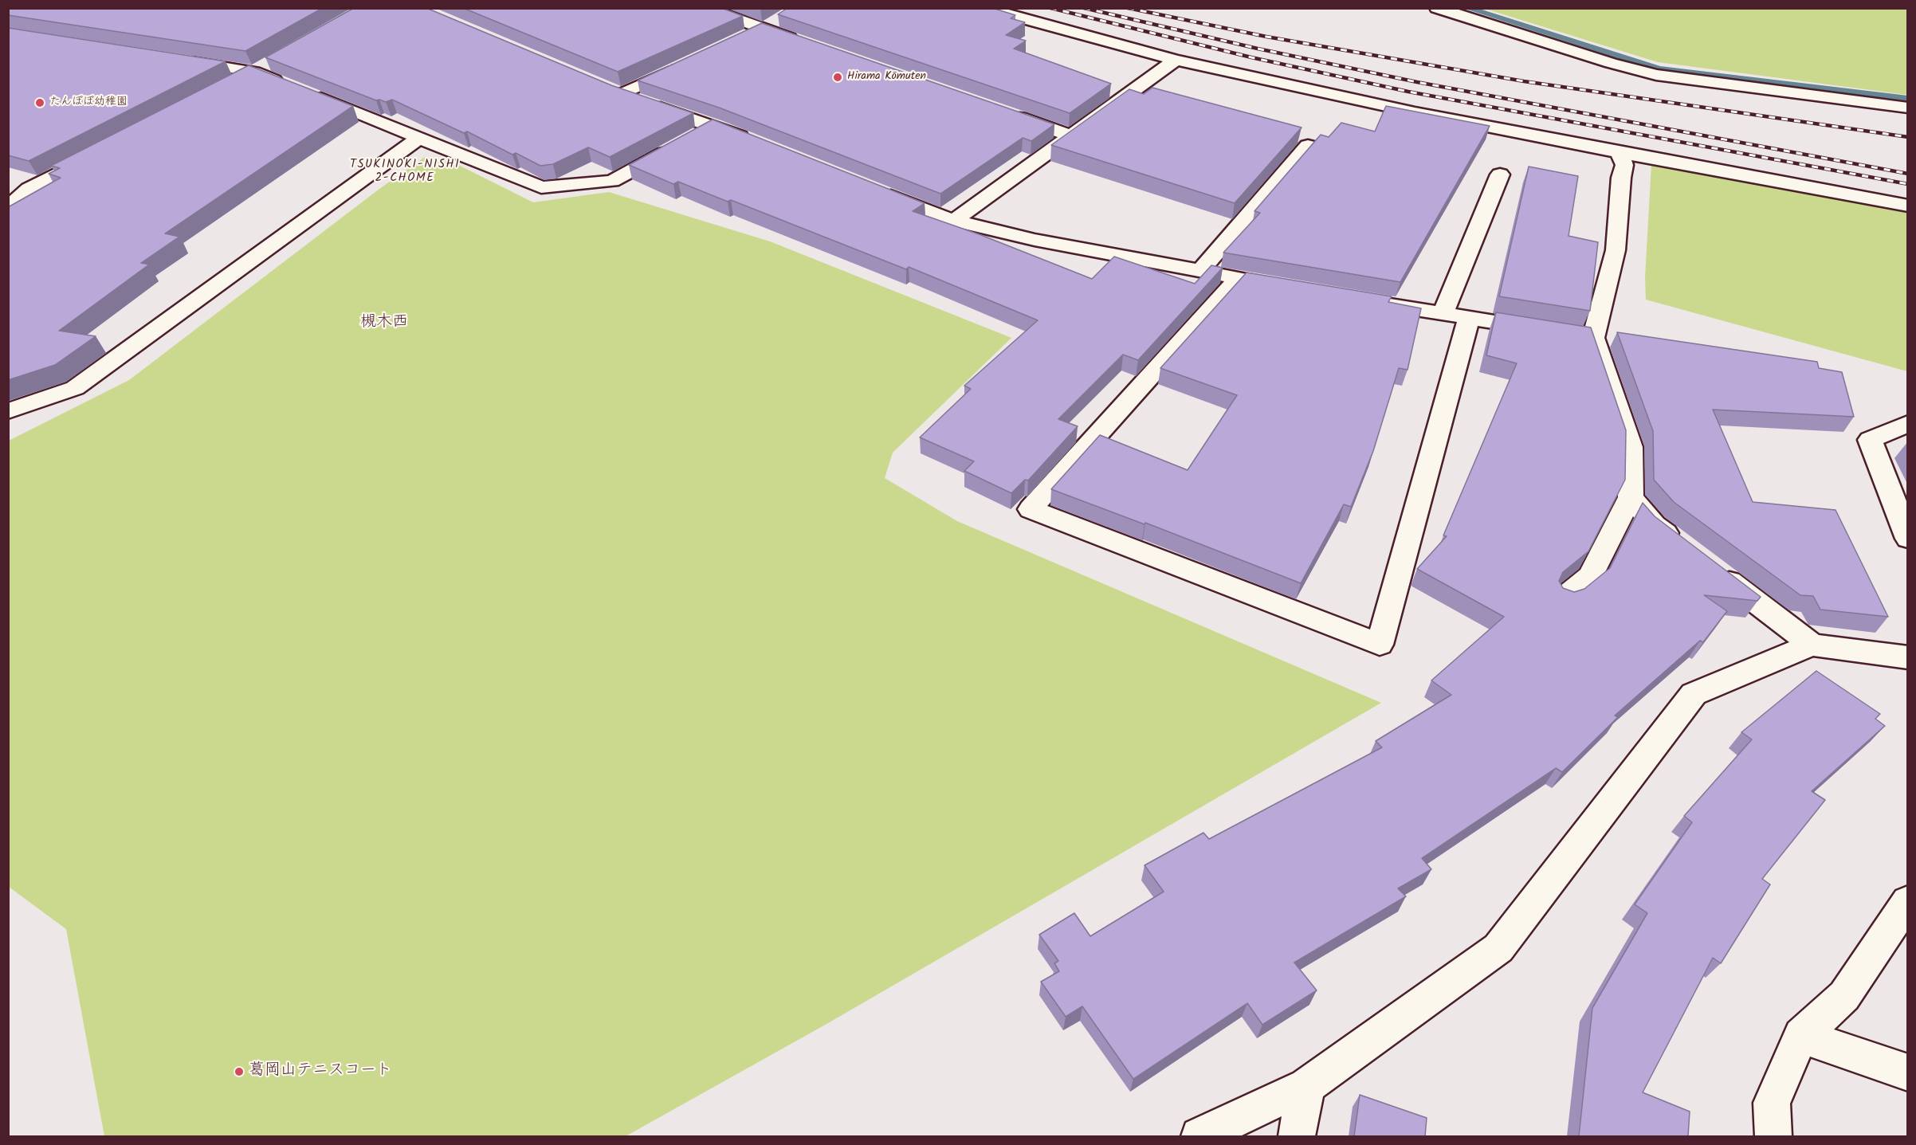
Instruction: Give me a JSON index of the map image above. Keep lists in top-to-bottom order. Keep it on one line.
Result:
{"districts":["TSUKINOKI-NISHI 2-CHOME","槻木西"],"places":["Hirama Kōmuten","たんぽぽ幼稚園","葛岡山テニスコート"]}
